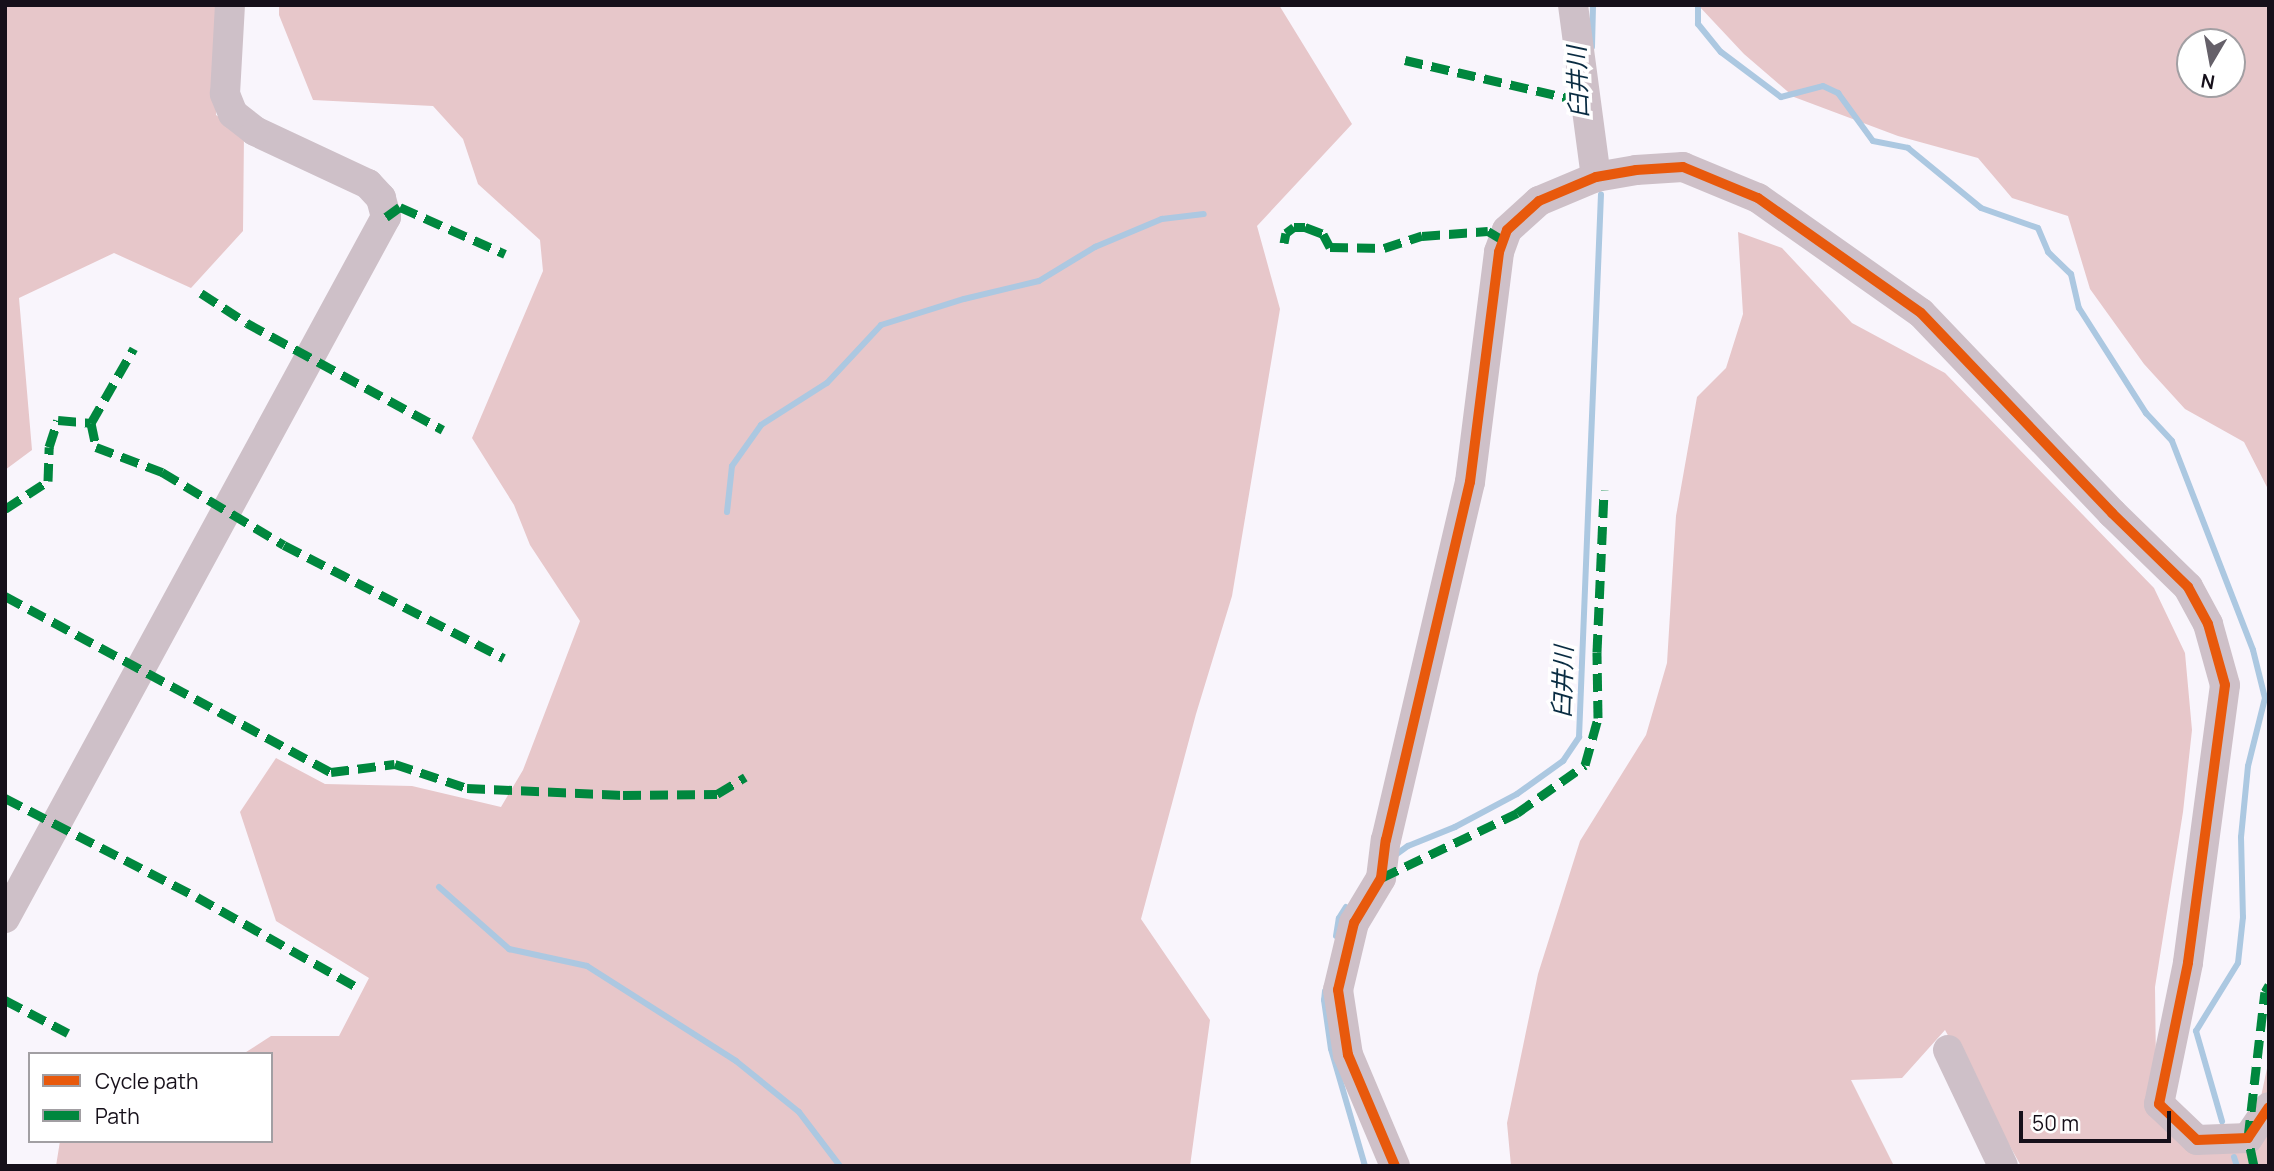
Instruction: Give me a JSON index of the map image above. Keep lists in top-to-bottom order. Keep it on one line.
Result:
{"water":["臼井川"],"legend":["Cycle path","Path"],"scale_bar":"50 m","north":"bottom"}
